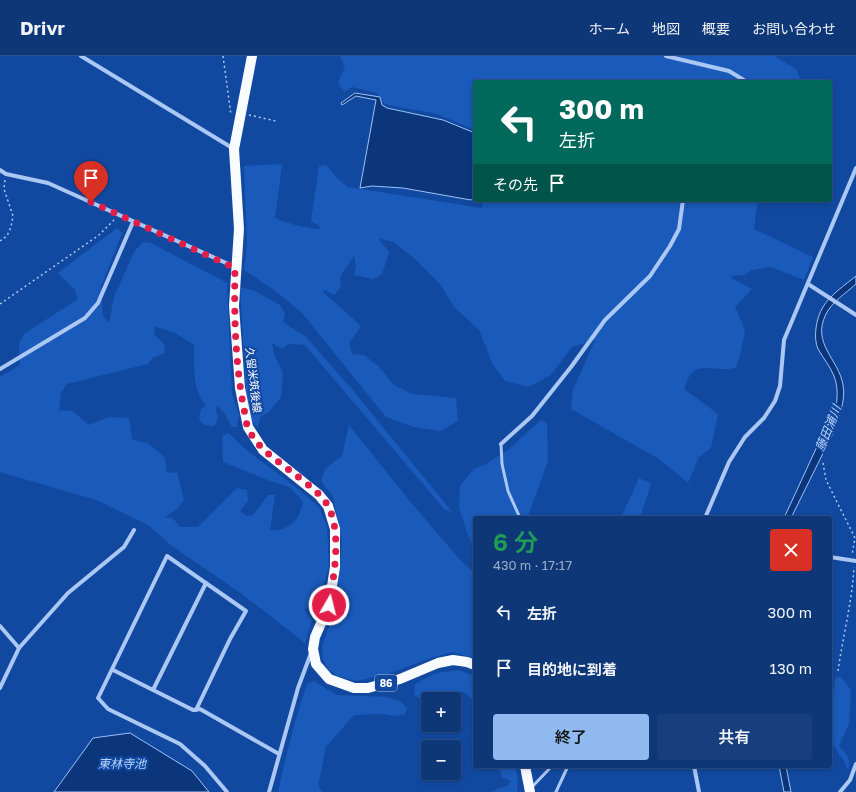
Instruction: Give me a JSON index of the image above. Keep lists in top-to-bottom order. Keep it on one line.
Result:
{"streets":{"main road":["久留米筑後線","86"]},"crossings":[["久留米筑後線","86"]],"water":["藤田浦川","東林寺池"],"page":{"header":"Drivr","nav":["ホーム","地図","概要","お問い合わせ"],"turn":["300 m","左折"],"then":"その先","heading":["6 分","430 m · 17:17"],"list":[{"name":"左折","value":"300 m"},{"name":"目的地に到着","value":"130 m"}],"map_buttons":["+","−"],"buttons":["終了","共有"]}}
